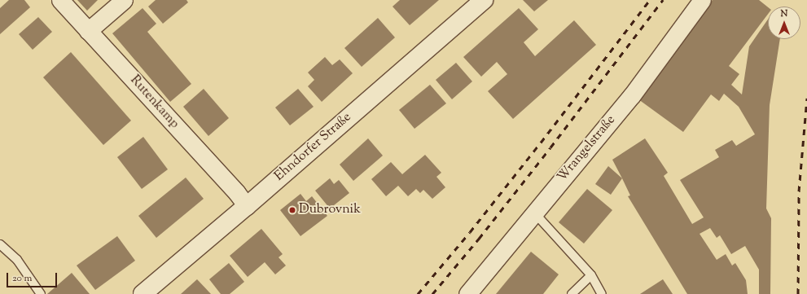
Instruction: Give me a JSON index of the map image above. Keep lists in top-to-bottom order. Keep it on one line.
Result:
{"streets":{"street":["Rutenkamp","Ehndorfer Straße","Wrangelstraße"]},"crossings":[["Rutenkamp","Ehndorfer Straße"]],"places":["Dubrovnik"],"scale_bar":"20 m","north":"top"}
